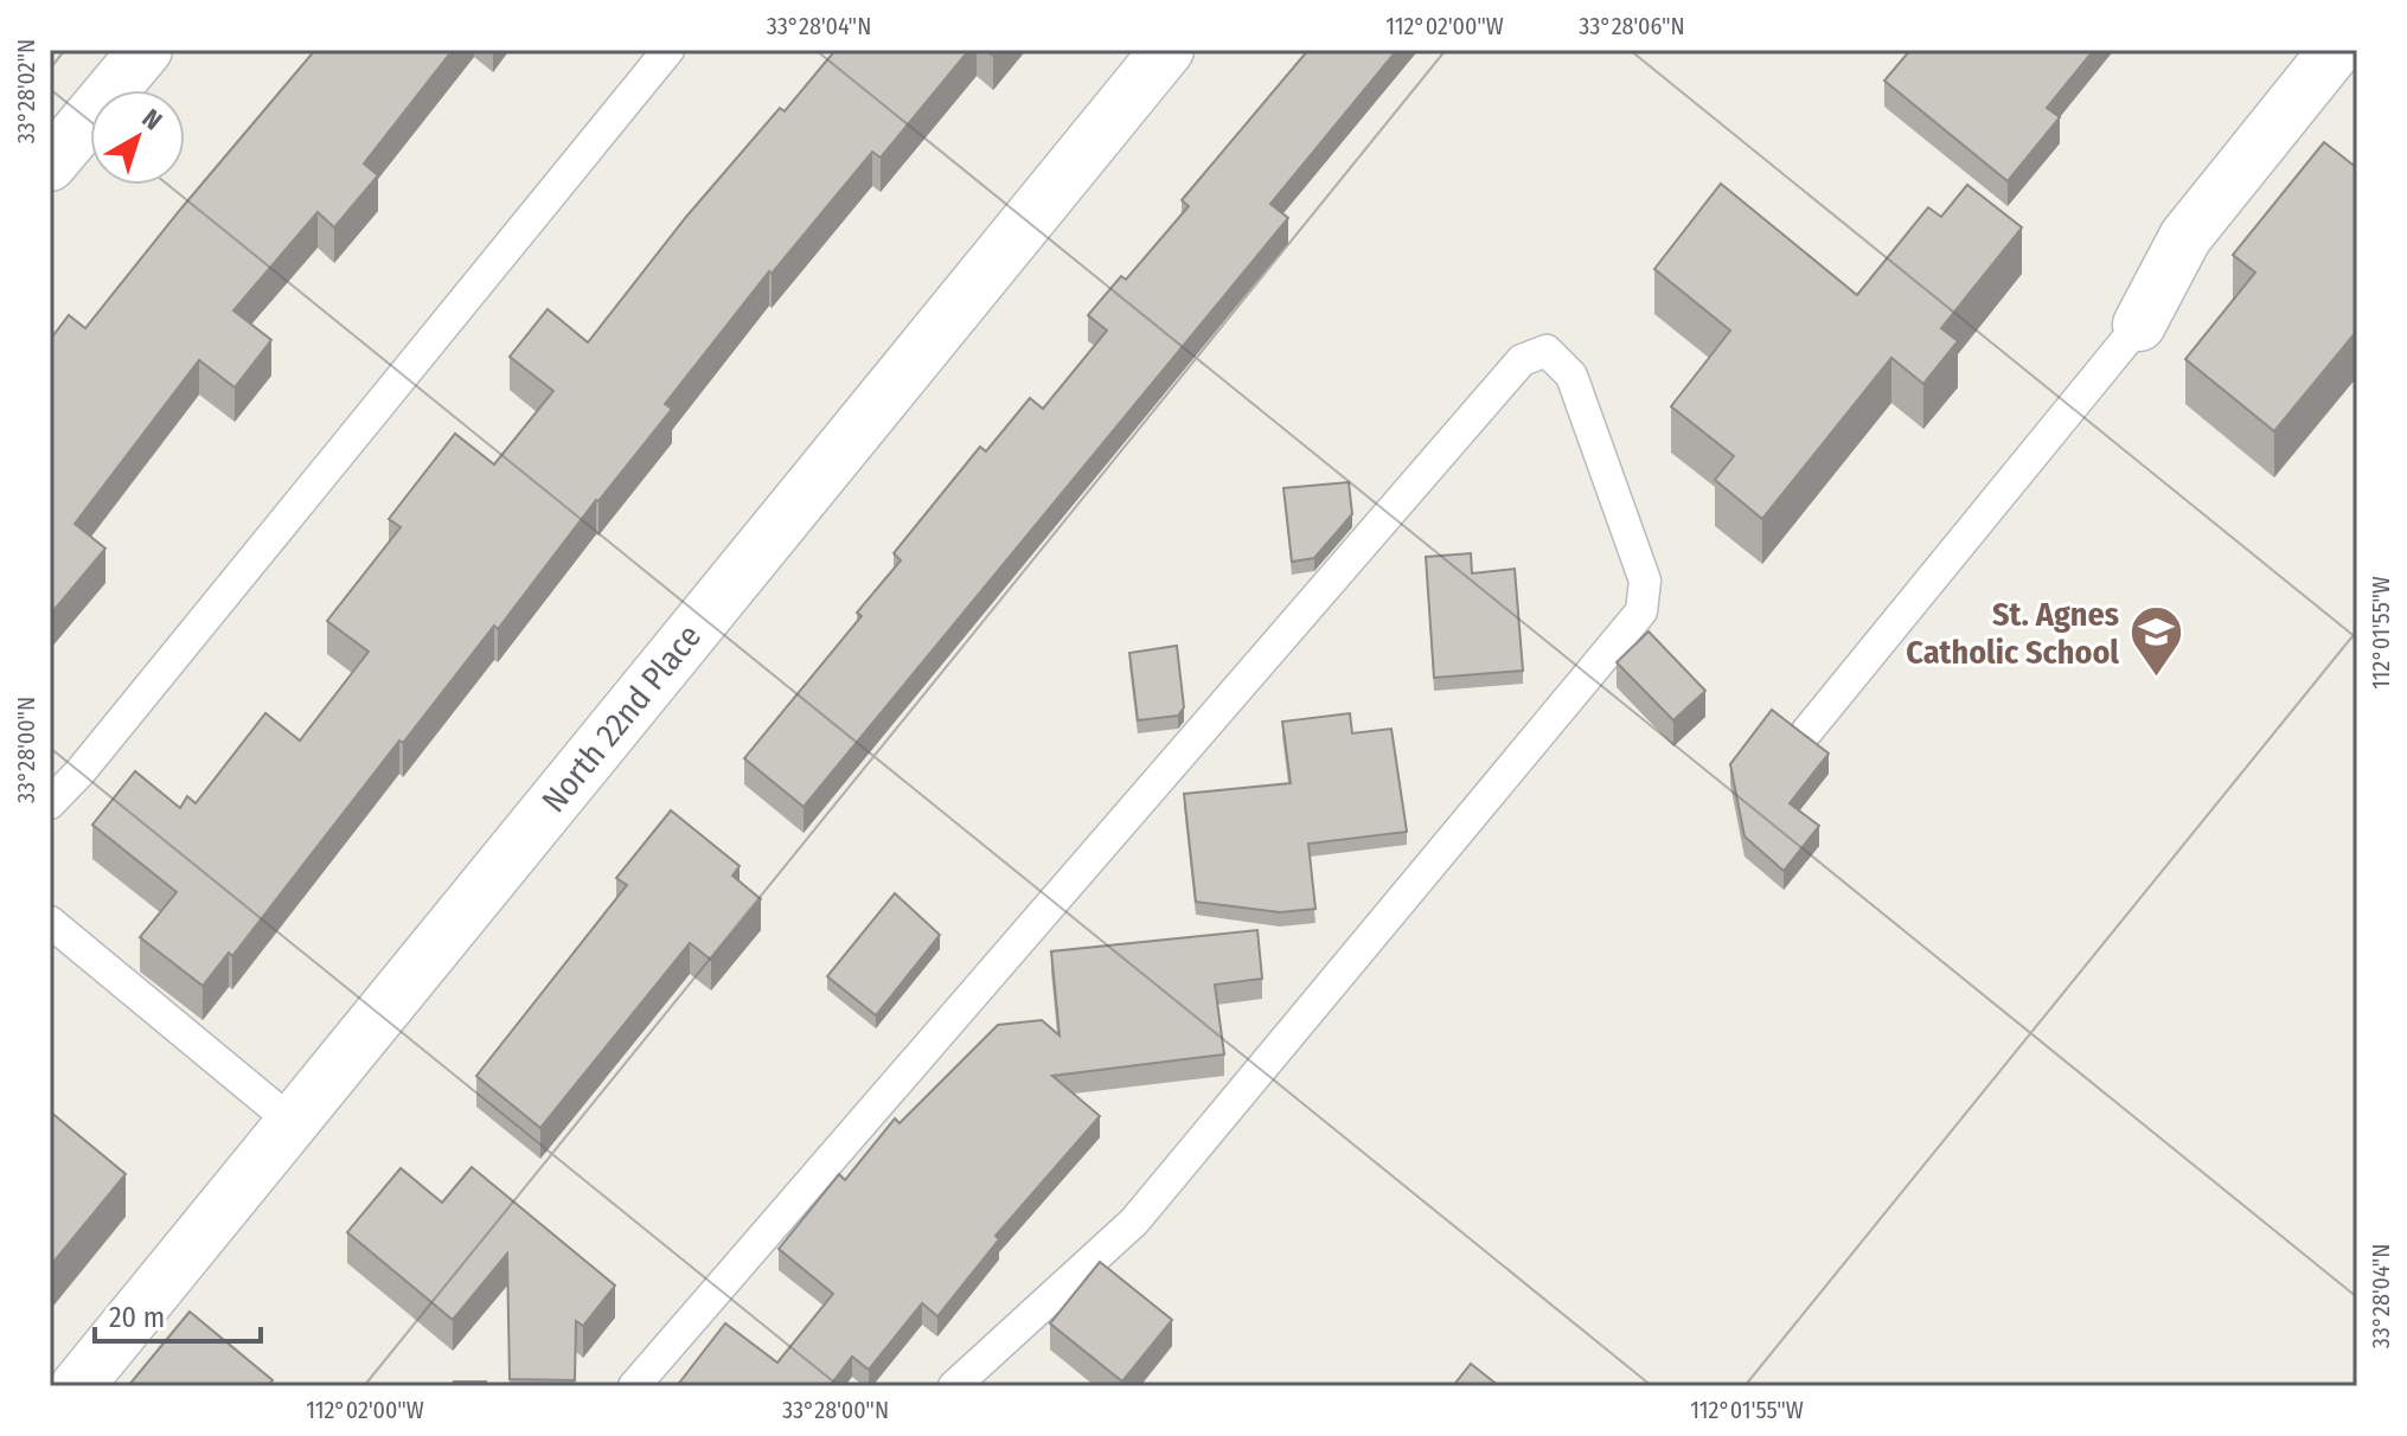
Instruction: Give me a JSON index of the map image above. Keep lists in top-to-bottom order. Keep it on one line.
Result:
{"streets":{"street":["North 22nd Place"]},"places":{"school or university":["St. Agnes Catholic School"]},"scale_bar":"20 m","north":"top right","coordinates":["33°28'04\"N","112°02'00\"W","33°28'06\"N","33°28'02\"N","112°01'55\"W","33°28'00\"N"]}
